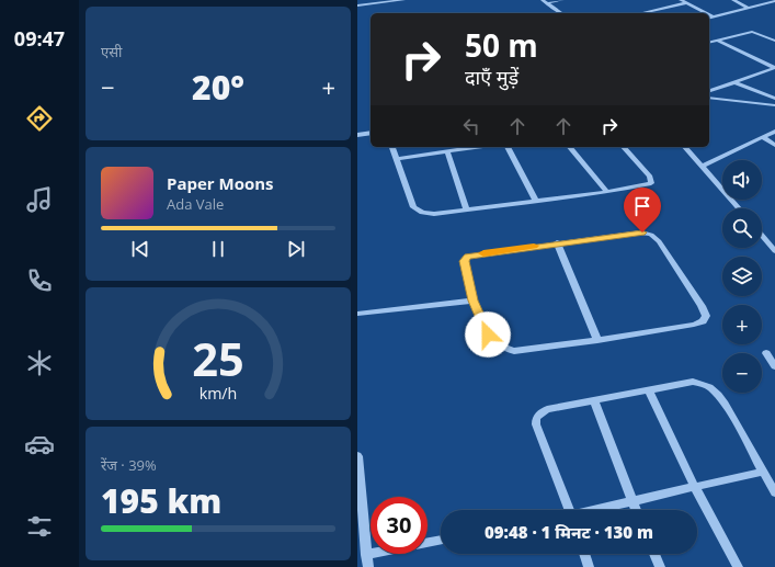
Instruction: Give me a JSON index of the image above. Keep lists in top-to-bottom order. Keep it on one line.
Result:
{"page":{"tabs":"09:47","tile":["एसी",["रेंज · 39%","195 km"]],"turn":["50 m","दाएँ मुड़ें"],"heat":["−","20°","+"],"map_buttons":["+","−"],"song":["Paper Moons","Ada Vale"],"limit":"30","trip":"09:48 · 1 मिनट · 130 m","gauge":["25","km/h"]}}
